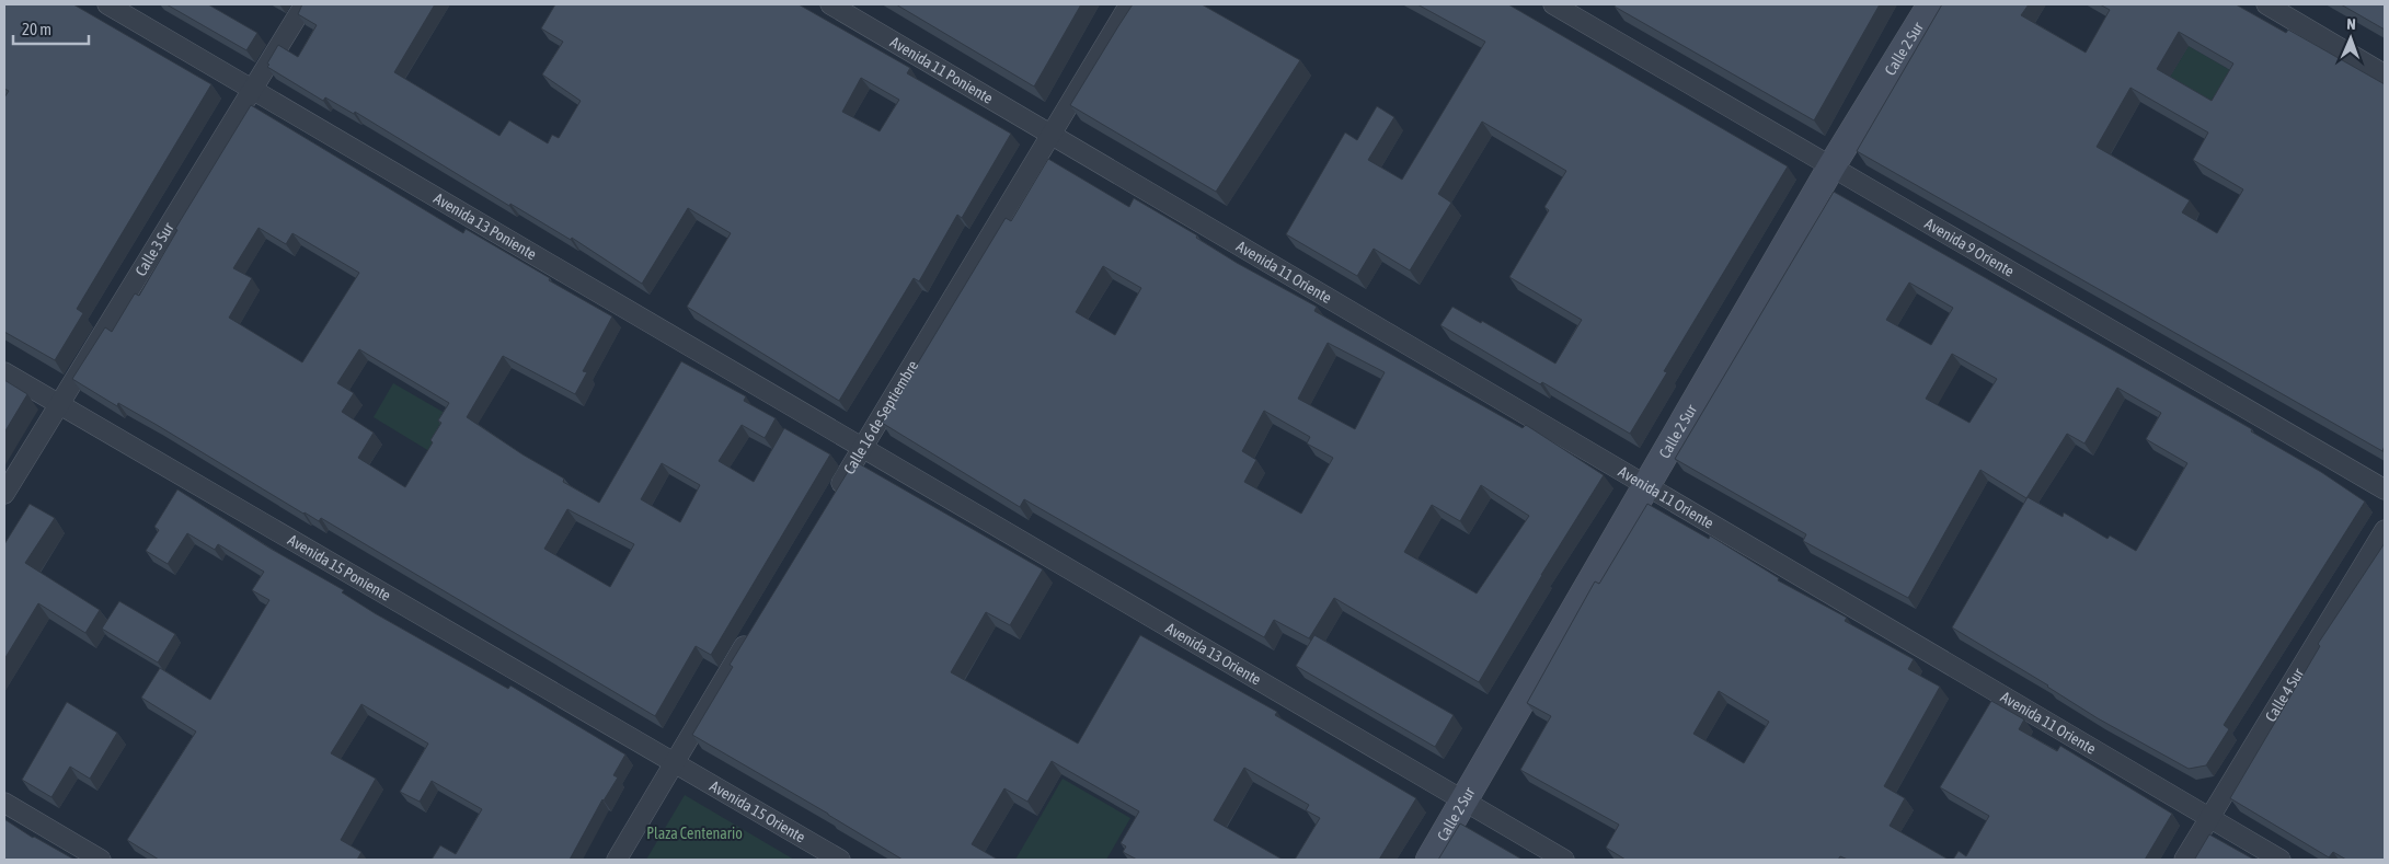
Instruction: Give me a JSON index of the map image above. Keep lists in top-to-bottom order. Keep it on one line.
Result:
{"streets":{"street":["Calle 2 Sur","Avenida 11 Poniente","Avenida 13 Poniente","Avenida 9 Oriente","Calle 3 Sur","Avenida 11 Oriente","Calle 16 de Septiembre","Avenida 15 Poniente","Avenida 13 Oriente","Calle 4 Sur","Avenida 15 Oriente"]},"crossings":[["Calle 2 Sur","Avenida 9 Oriente"],["Calle 2 Sur","Avenida 11 Oriente"],["Calle 2 Sur","Avenida 13 Oriente"],["Avenida 11 Poniente","Avenida 11 Oriente"],["Avenida 11 Poniente","Calle 16 de Septiembre"],["Avenida 13 Poniente","Calle 3 Sur"],["Avenida 13 Poniente","Calle 16 de Septiembre"],["Avenida 13 Poniente","Avenida 13 Oriente"],["Calle 3 Sur","Avenida 15 Poniente"],["Avenida 11 Oriente","Calle 16 de Septiembre"],["Avenida 11 Oriente","Calle 4 Sur"],["Calle 16 de Septiembre","Avenida 13 Oriente"],["Avenida 15 Poniente","Avenida 15 Oriente"]],"parks":["Plaza Centenario"],"scale_bar":"20 m","north":"top"}
